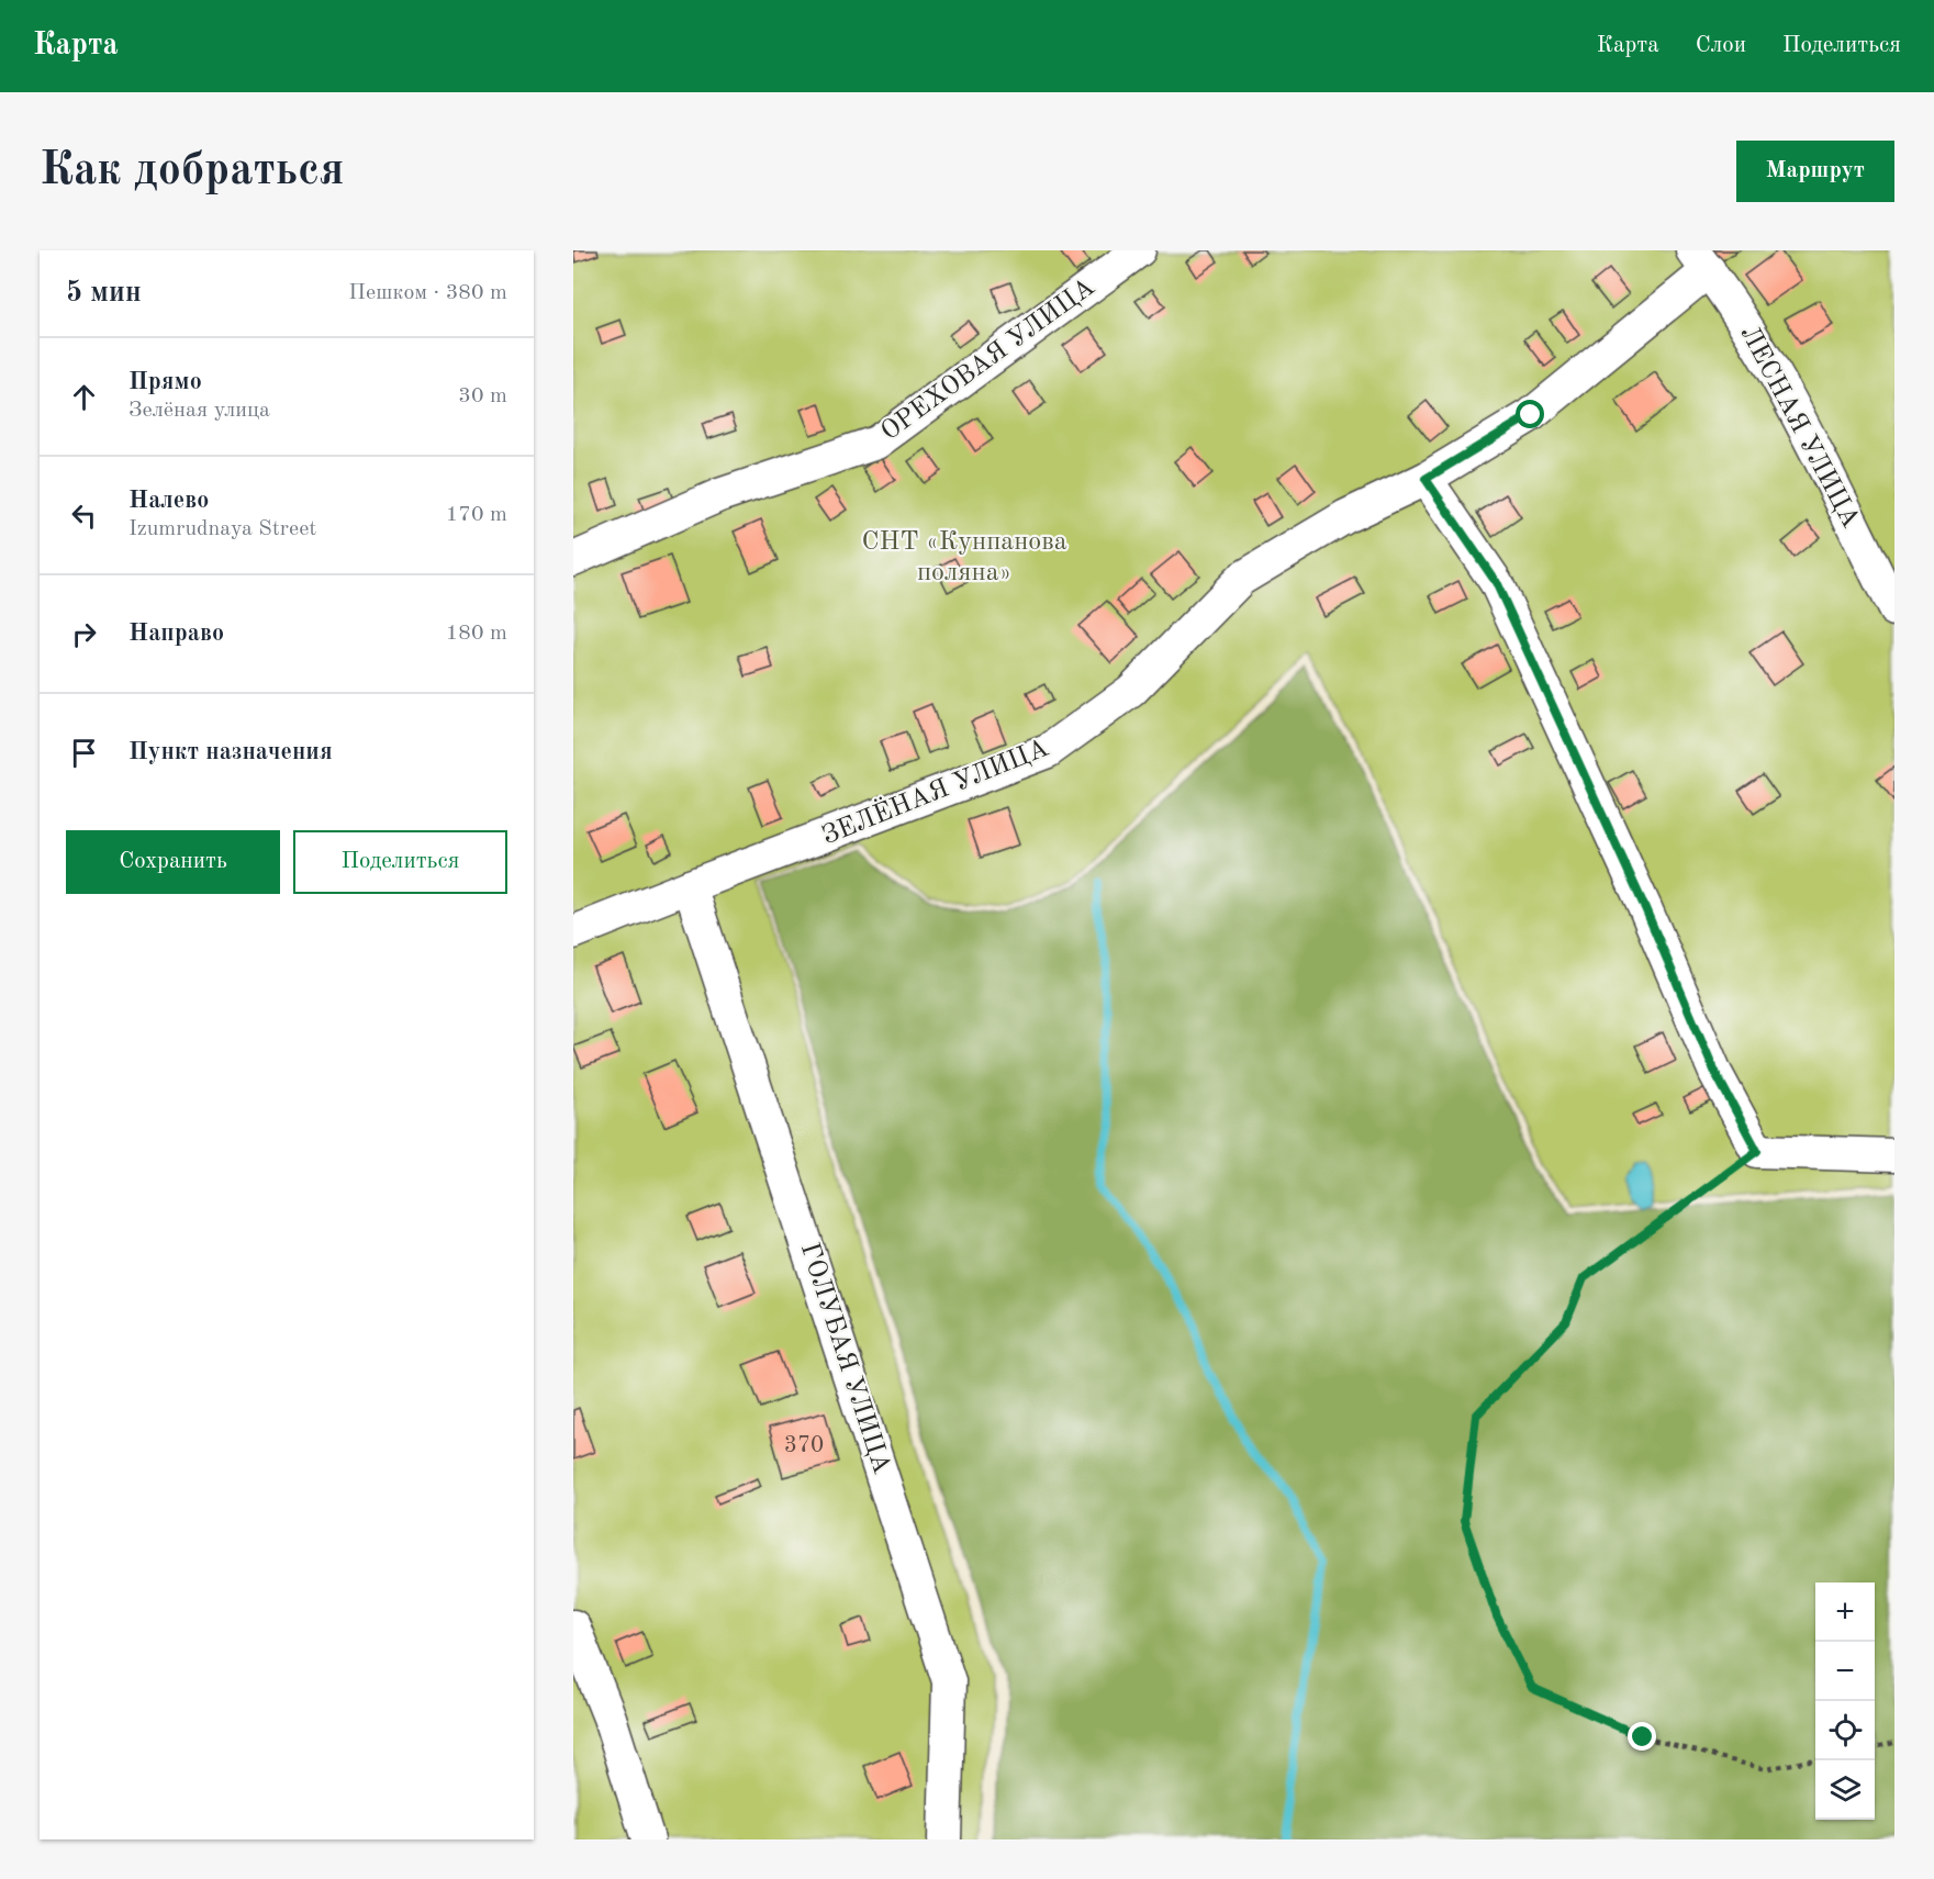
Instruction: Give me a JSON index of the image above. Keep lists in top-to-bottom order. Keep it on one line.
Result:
{"streets":{"street":["ОРЕХОВАЯ УЛИЦА","ЛЕСНАЯ УЛИЦА","ЗЕЛЁНАЯ УЛИЦА","ГОЛУБАЯ УЛИЦА"]},"crossings":[["ЛЕСНАЯ УЛИЦА","ЗЕЛЁНАЯ УЛИЦА"],["ЗЕЛЁНАЯ УЛИЦА","ГОЛУБАЯ УЛИЦА"]],"parks":["СНТ «Кунпанова поляна»"],"house_numbers":["370"],"page":{"header":"Карта","nav":["Карта","Слои","Поделиться"],"buttons":["Маршрут",["Сохранить","Поделиться"]],"title":"Как добраться","heading":["5 мин","Пешком · 380 m"],"list":[["Прямо","Зелёная улица","30 m"],["Налево","Izumrudnaya Street","170 m"],["Направо","180 m"],"Пункт назначения"],"map_buttons":["+","−"]}}
